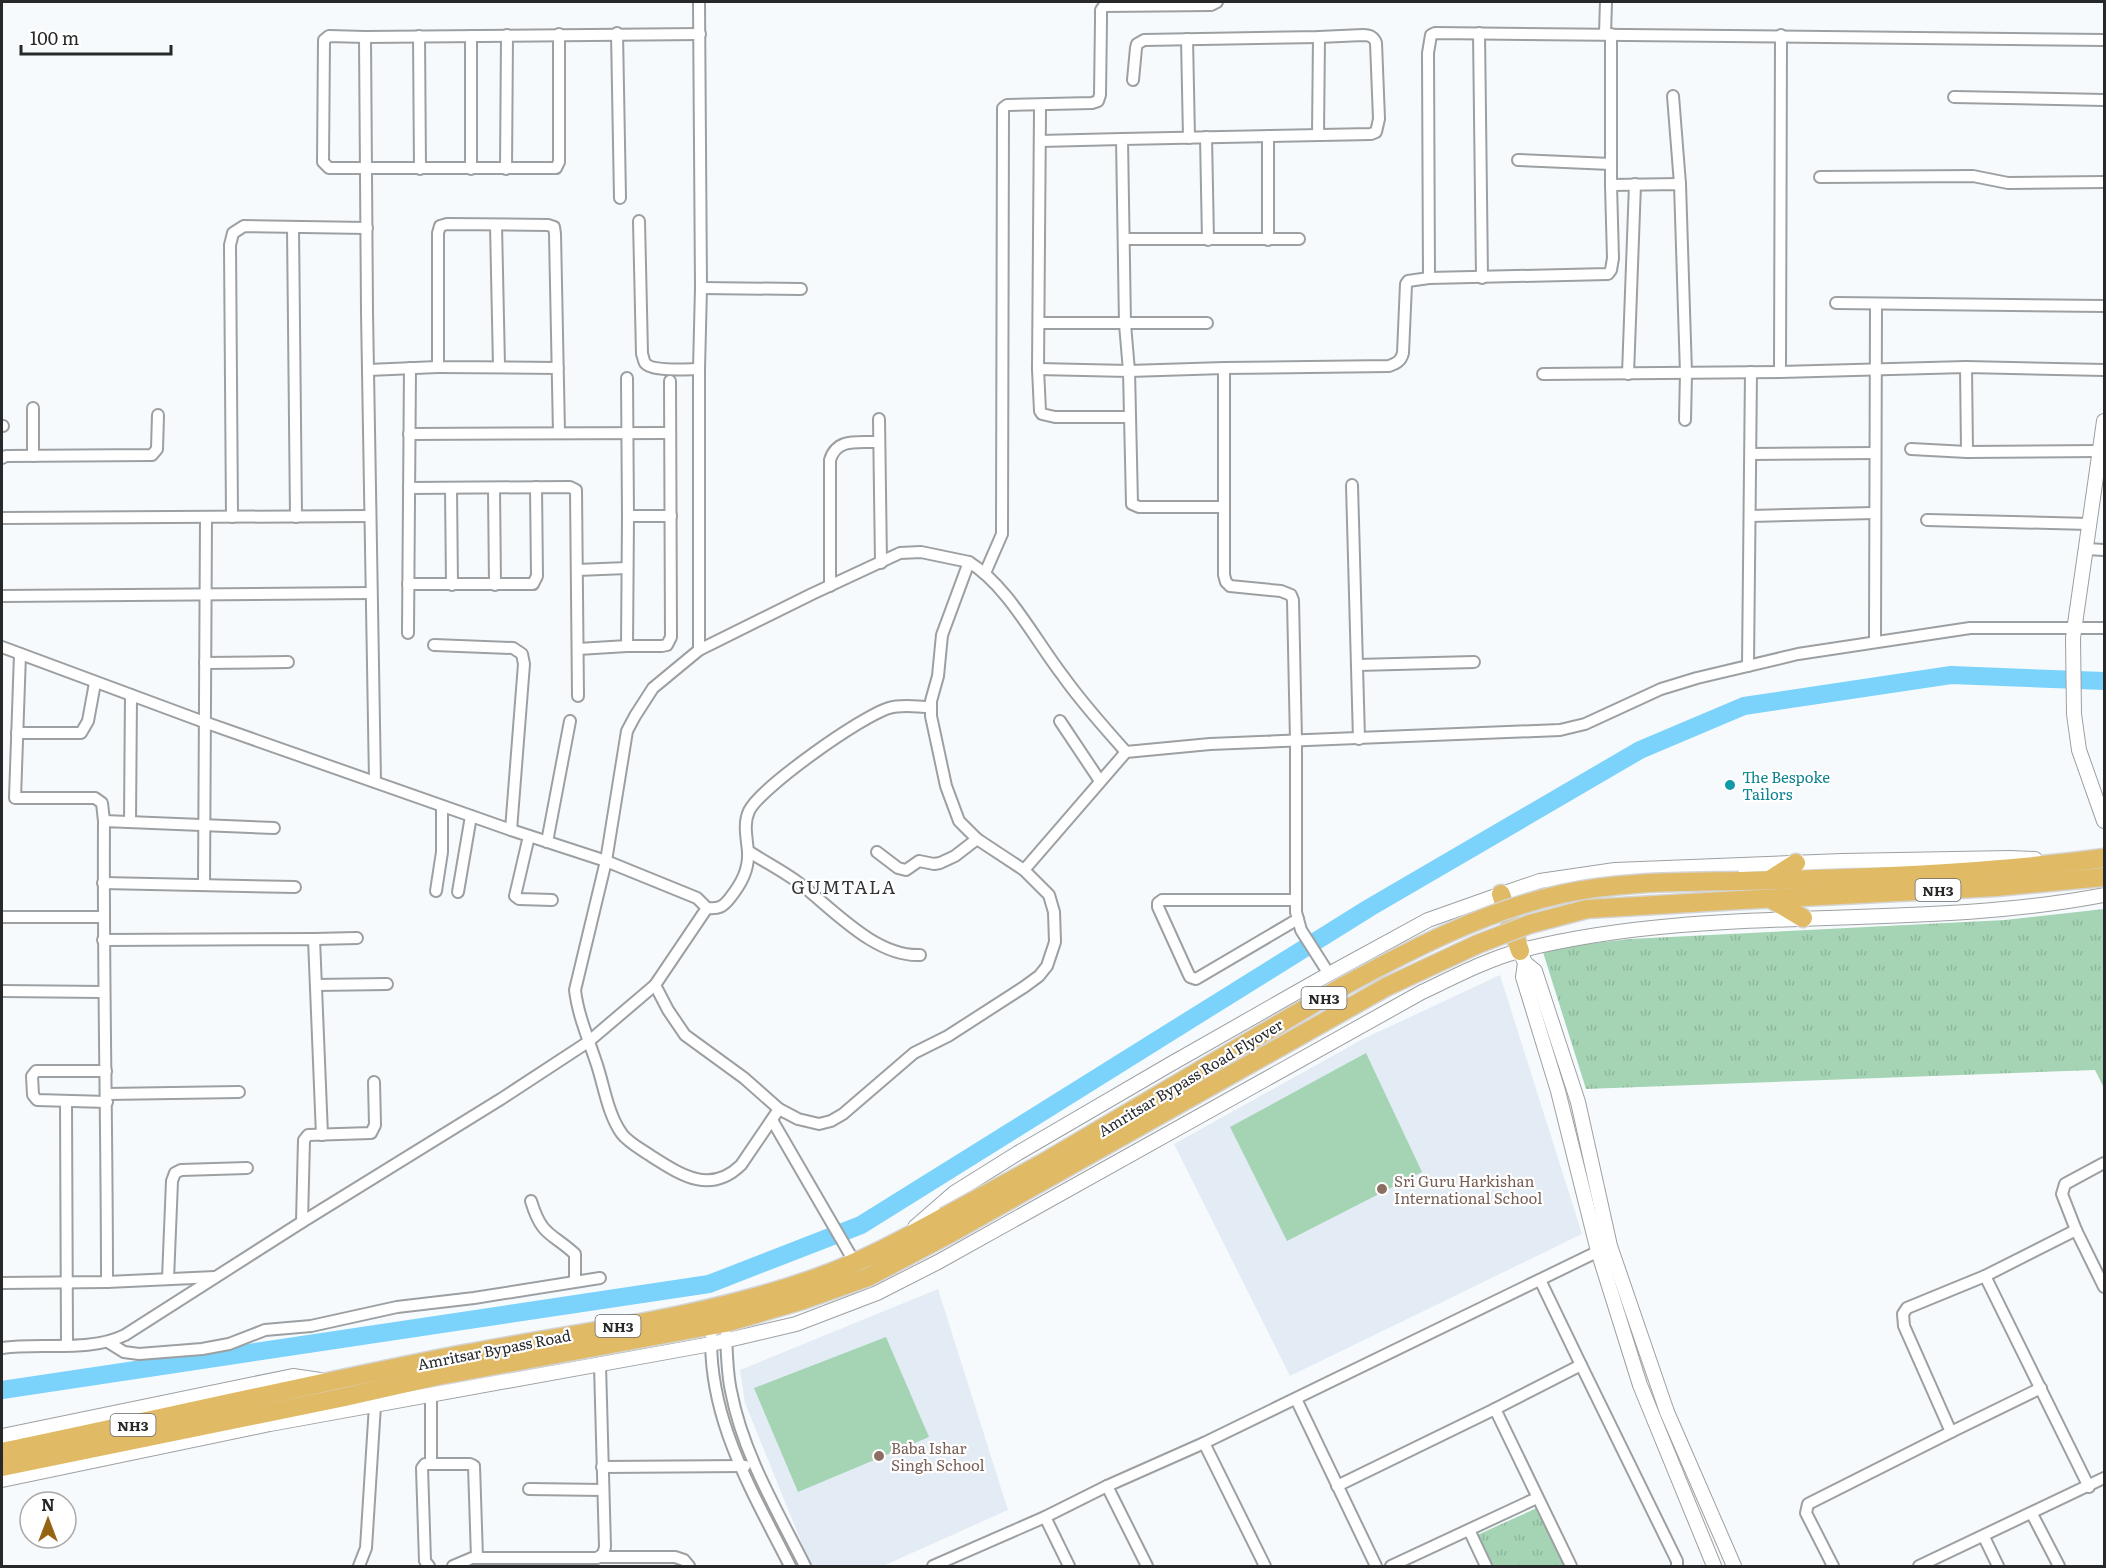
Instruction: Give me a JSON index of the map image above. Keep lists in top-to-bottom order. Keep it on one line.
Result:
{"streets":{"highway":["NH3","Amritsar Bypass Road Flyover","Amritsar Bypass Road"]},"crossings":[["NH3","Amritsar Bypass Road Flyover"],["NH3","Amritsar Bypass Road"],["Amritsar Bypass Road Flyover","Amritsar Bypass Road"]],"districts":["GUMTALA"],"places":["The Bespoke Tailors","Sri Guru Harkishan International School","Baba Ishar Singh School"],"scale_bar":"100 m","north":"top"}
